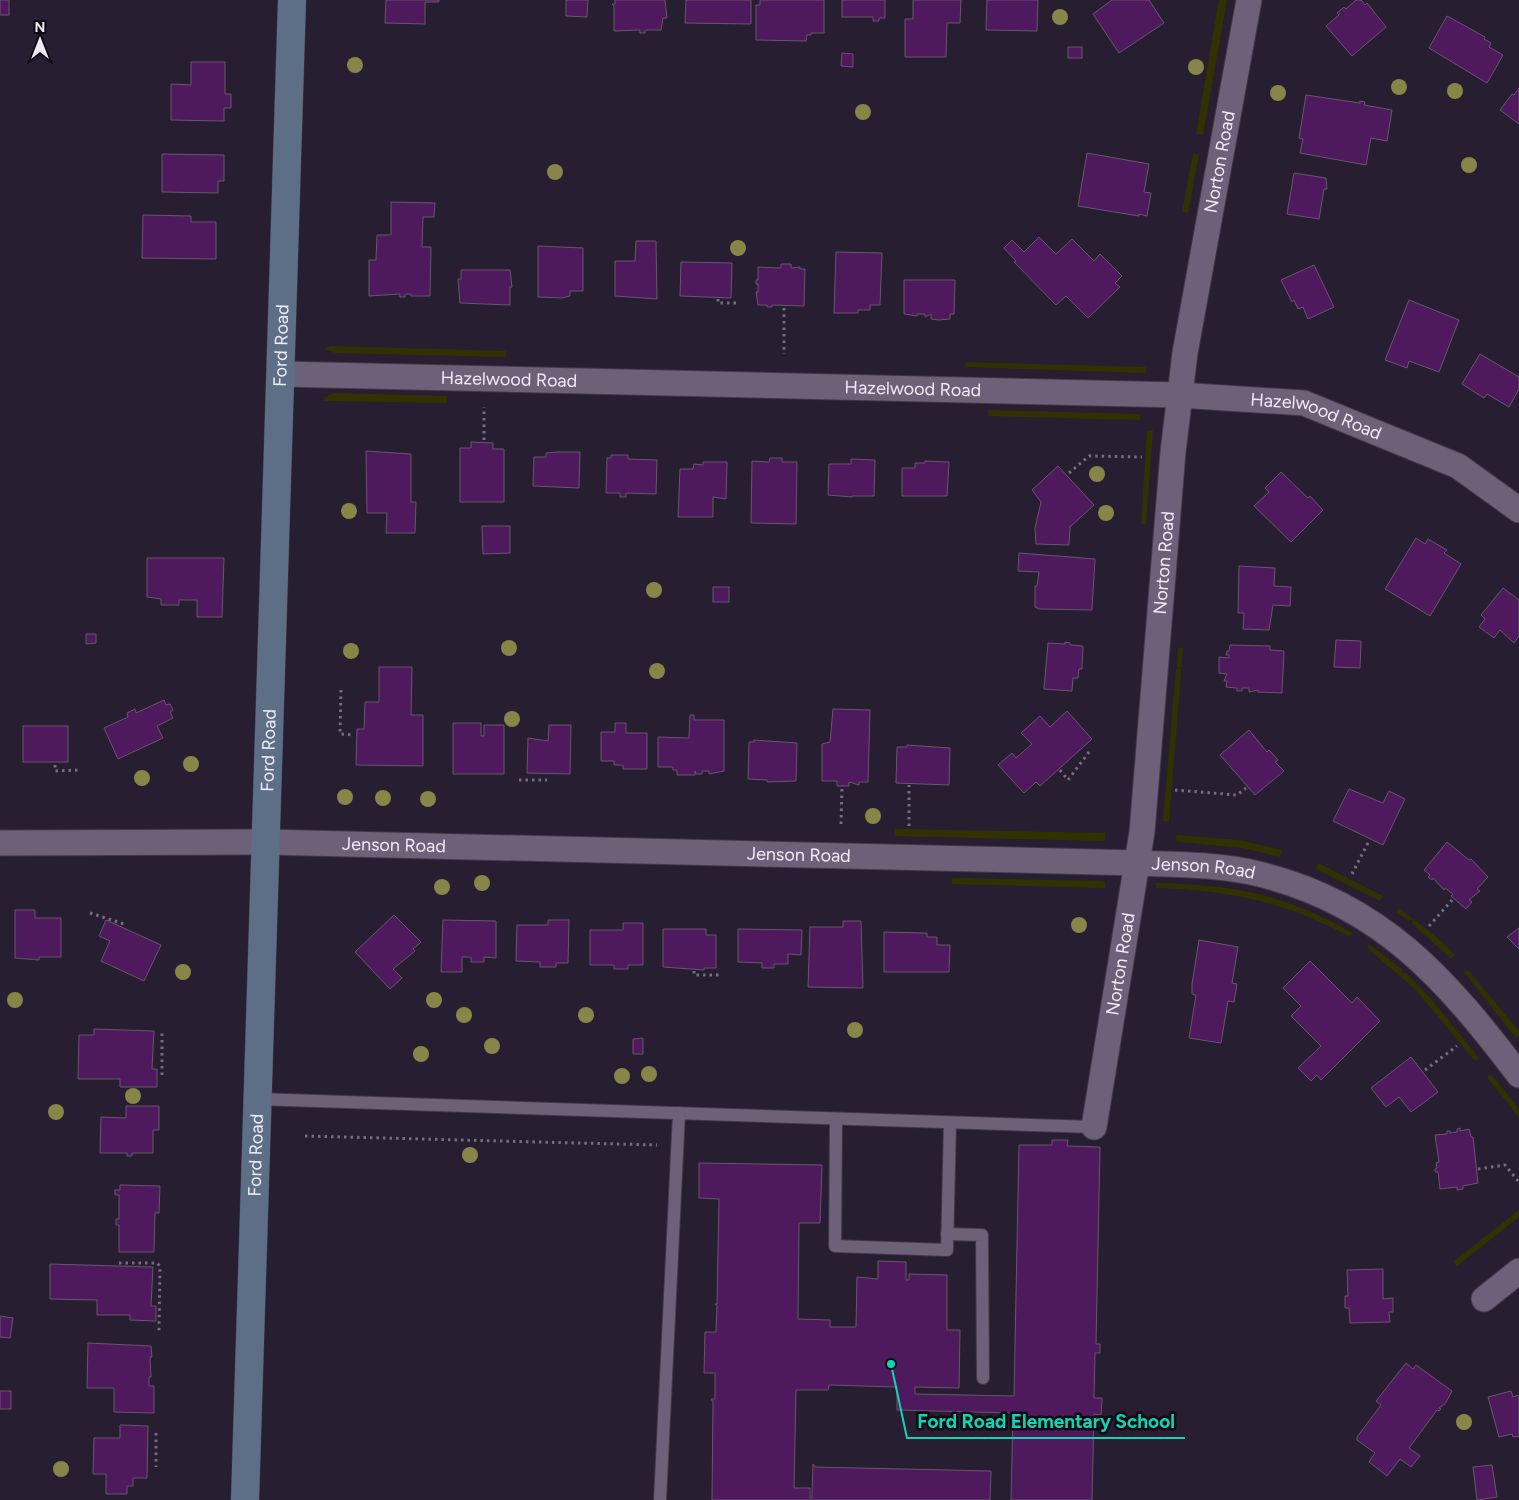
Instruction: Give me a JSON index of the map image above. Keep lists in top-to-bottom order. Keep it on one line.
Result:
{"streets":{"street":["Norton Road","Ford Road","Hazelwood Road","Jenson Road"]},"crossings":[["Norton Road","Hazelwood Road"],["Norton Road","Jenson Road"],["Ford Road","Hazelwood Road"],["Ford Road","Jenson Road"]],"places":["Ford Road Elementary School"],"north":"top"}
